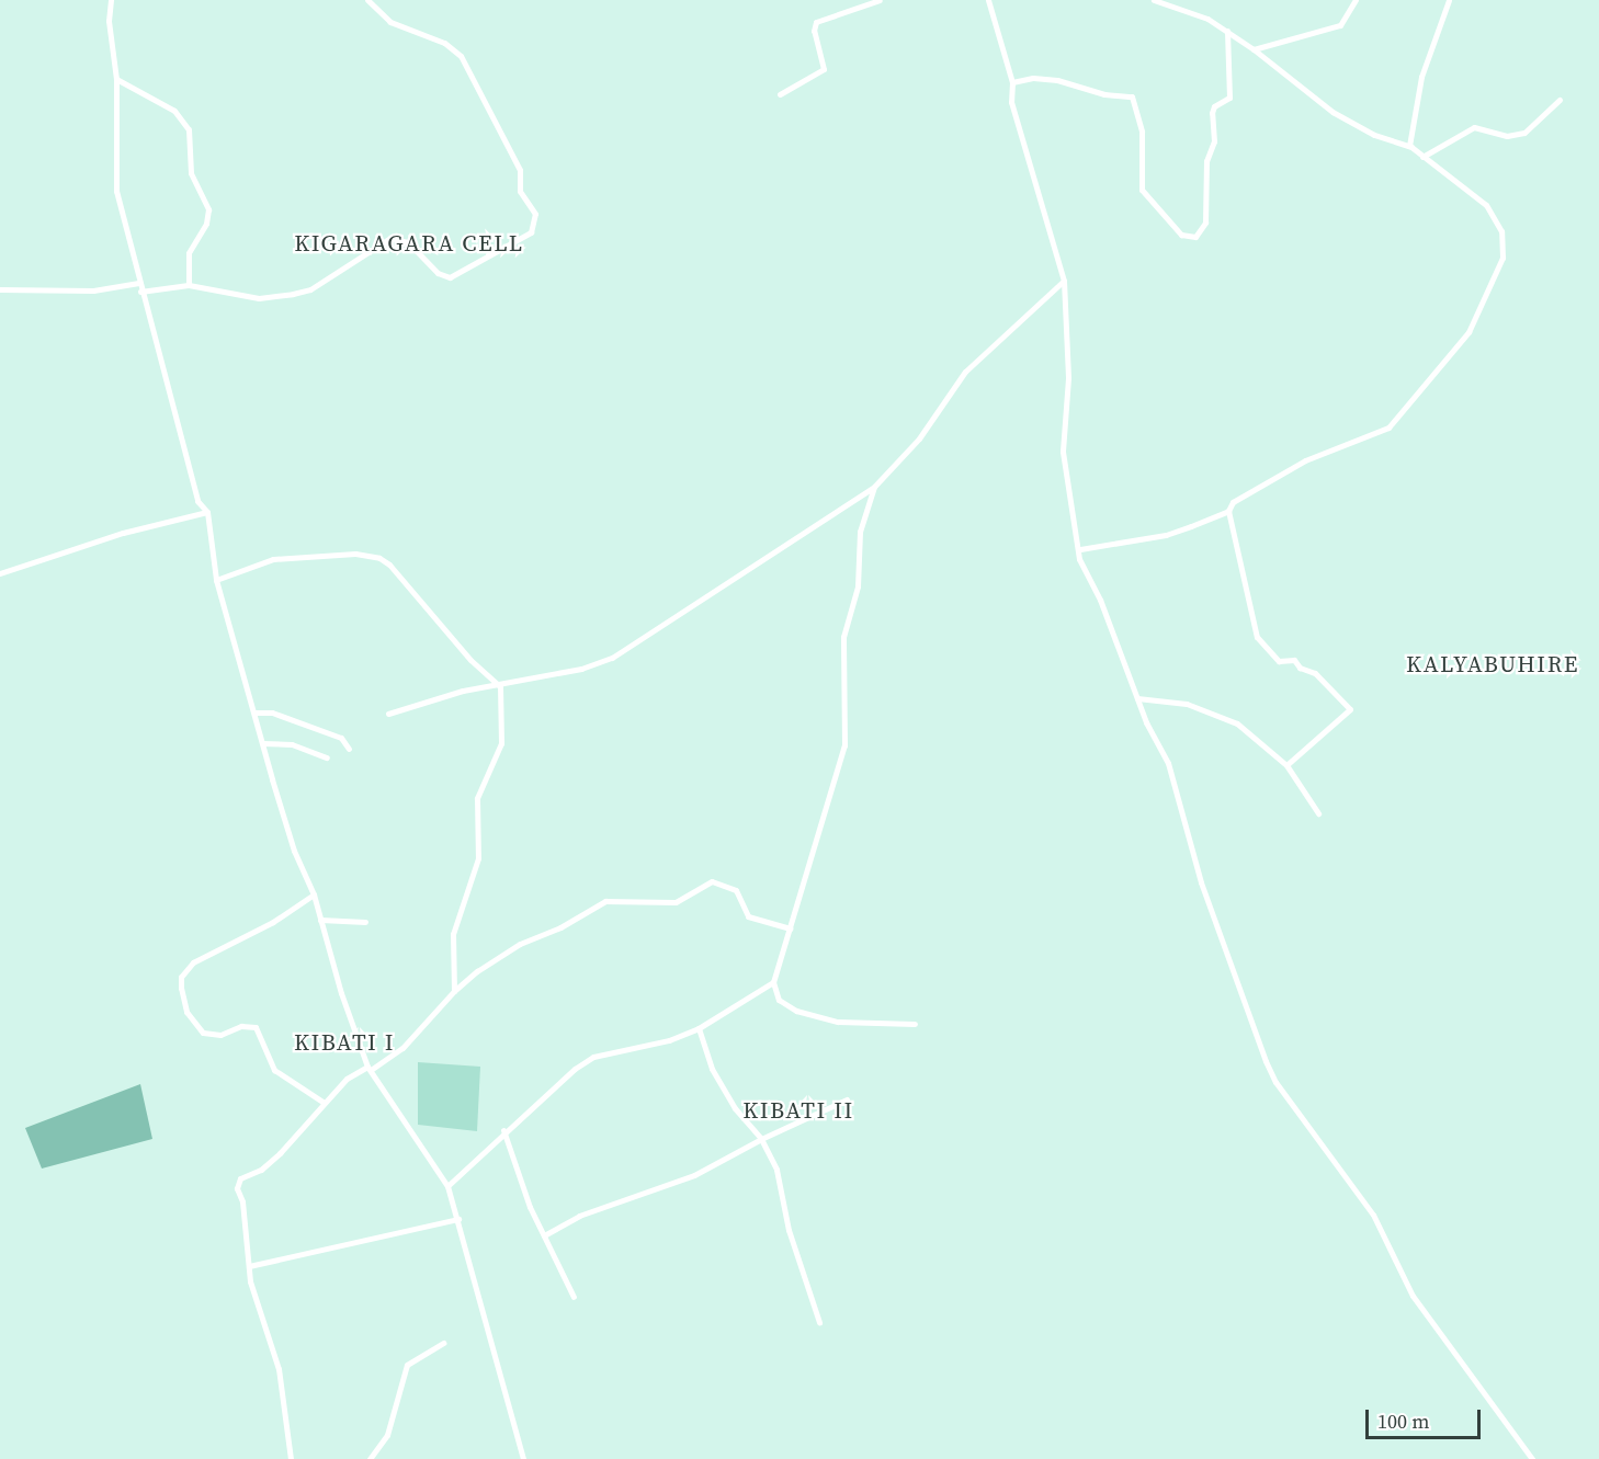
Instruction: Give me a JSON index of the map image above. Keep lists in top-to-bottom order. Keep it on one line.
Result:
{"districts":["KIGARAGARA CELL","KALYABUHIRE","KIBATI I","KIBATI II"],"scale_bar":"100 m"}
